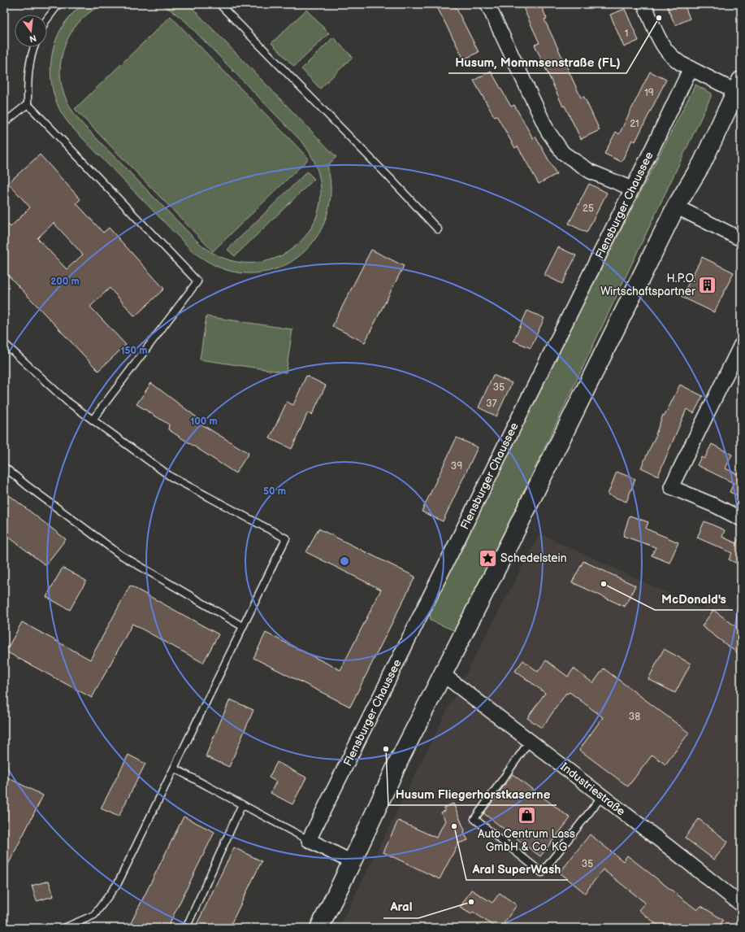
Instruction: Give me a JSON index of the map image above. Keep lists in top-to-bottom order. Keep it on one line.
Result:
{"streets":{"street":["Flensburger Chaussee","Industriestraße"]},"places":{"other":["Husum, Mommsenstraße (FL)","McDonald's","Husum Fliegerhorstkaserne","Aral SuperWash","Aral"],"building":["H.P.O. Wirtschaftspartner"],"place":["Schedelstein"],"shop":["Auto Centrum Lass GmbH & Co. KG"]},"house_numbers":["1","19","21","25","35","37","39","38","35"],"north":"bottom","rings":["200 m","150 m","100 m","50 m"]}
